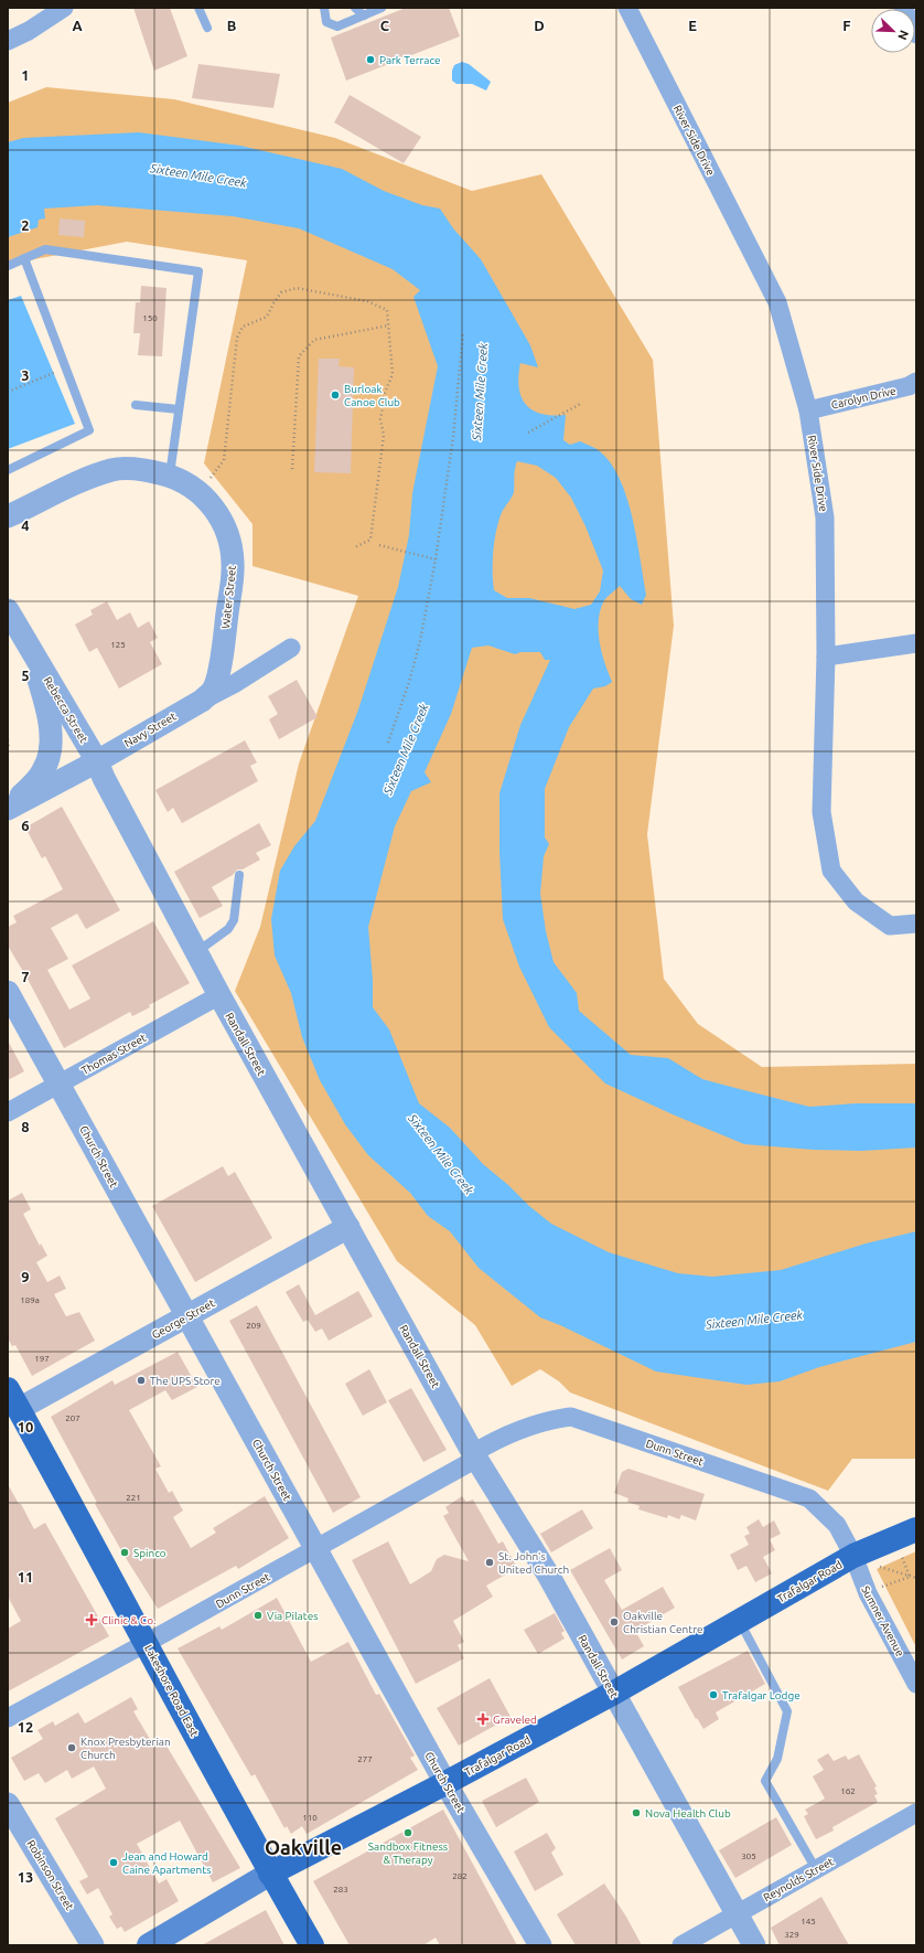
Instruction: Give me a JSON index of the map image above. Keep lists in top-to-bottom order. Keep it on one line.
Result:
{"streets":{"main road":["Trafalgar Road","Lakeshore Road East"],"street":["River Side Drive","Carolyn Drive","Water Street","Rebecca Street","Navy Street","Randall Street","Thomas Street","Church Street","George Street","Dunn Street","Sumner Avenue","Robinson Street","Reynolds Street"]},"crossings":[["River Side Drive","Carolyn Drive"],["Water Street","Navy Street"],["Rebecca Street","Navy Street"],["Rebecca Street","Randall Street"],["Navy Street","Randall Street"],["Randall Street","Thomas Street"],["Randall Street","George Street"],["Randall Street","Dunn Street"],["Randall Street","Trafalgar Road"],["Randall Street","Reynolds Street"],["Thomas Street","Church Street"],["Church Street","George Street"],["Church Street","Dunn Street"],["Church Street","Trafalgar Road"],["George Street","Lakeshore Road East"],["Dunn Street","Trafalgar Road"],["Dunn Street","Sumner Avenue"],["Dunn Street","Lakeshore Road East"],["Trafalgar Road","Sumner Avenue"],["Trafalgar Road","Lakeshore Road East"]],"districts":["Oakville"],"water":["Sixteen Mile Creek"],"places":{"other":["Park Terrace","Burloak Canoe Club","The UPS Store","Spinco","St. John's United Church","Via Pilates","Oakville Christian Centre","Trafalgar Lodge","Knox Presbyterian Church","Nova Health Club","Sandbox Fitness & Therapy","Jean and Howard Caine Apartments"],"health":["Clinic & Co.","Graveled"]},"house_numbers":["150","125","189a","209","197","207","221","277","162","110","305","282","283","145","329"],"north":"bottom right","grid":{"columns":["A","B","C","D","E","F"],"rows":["1","2","3","4","5","6","7","8","9","10","11","12","13"]}}
